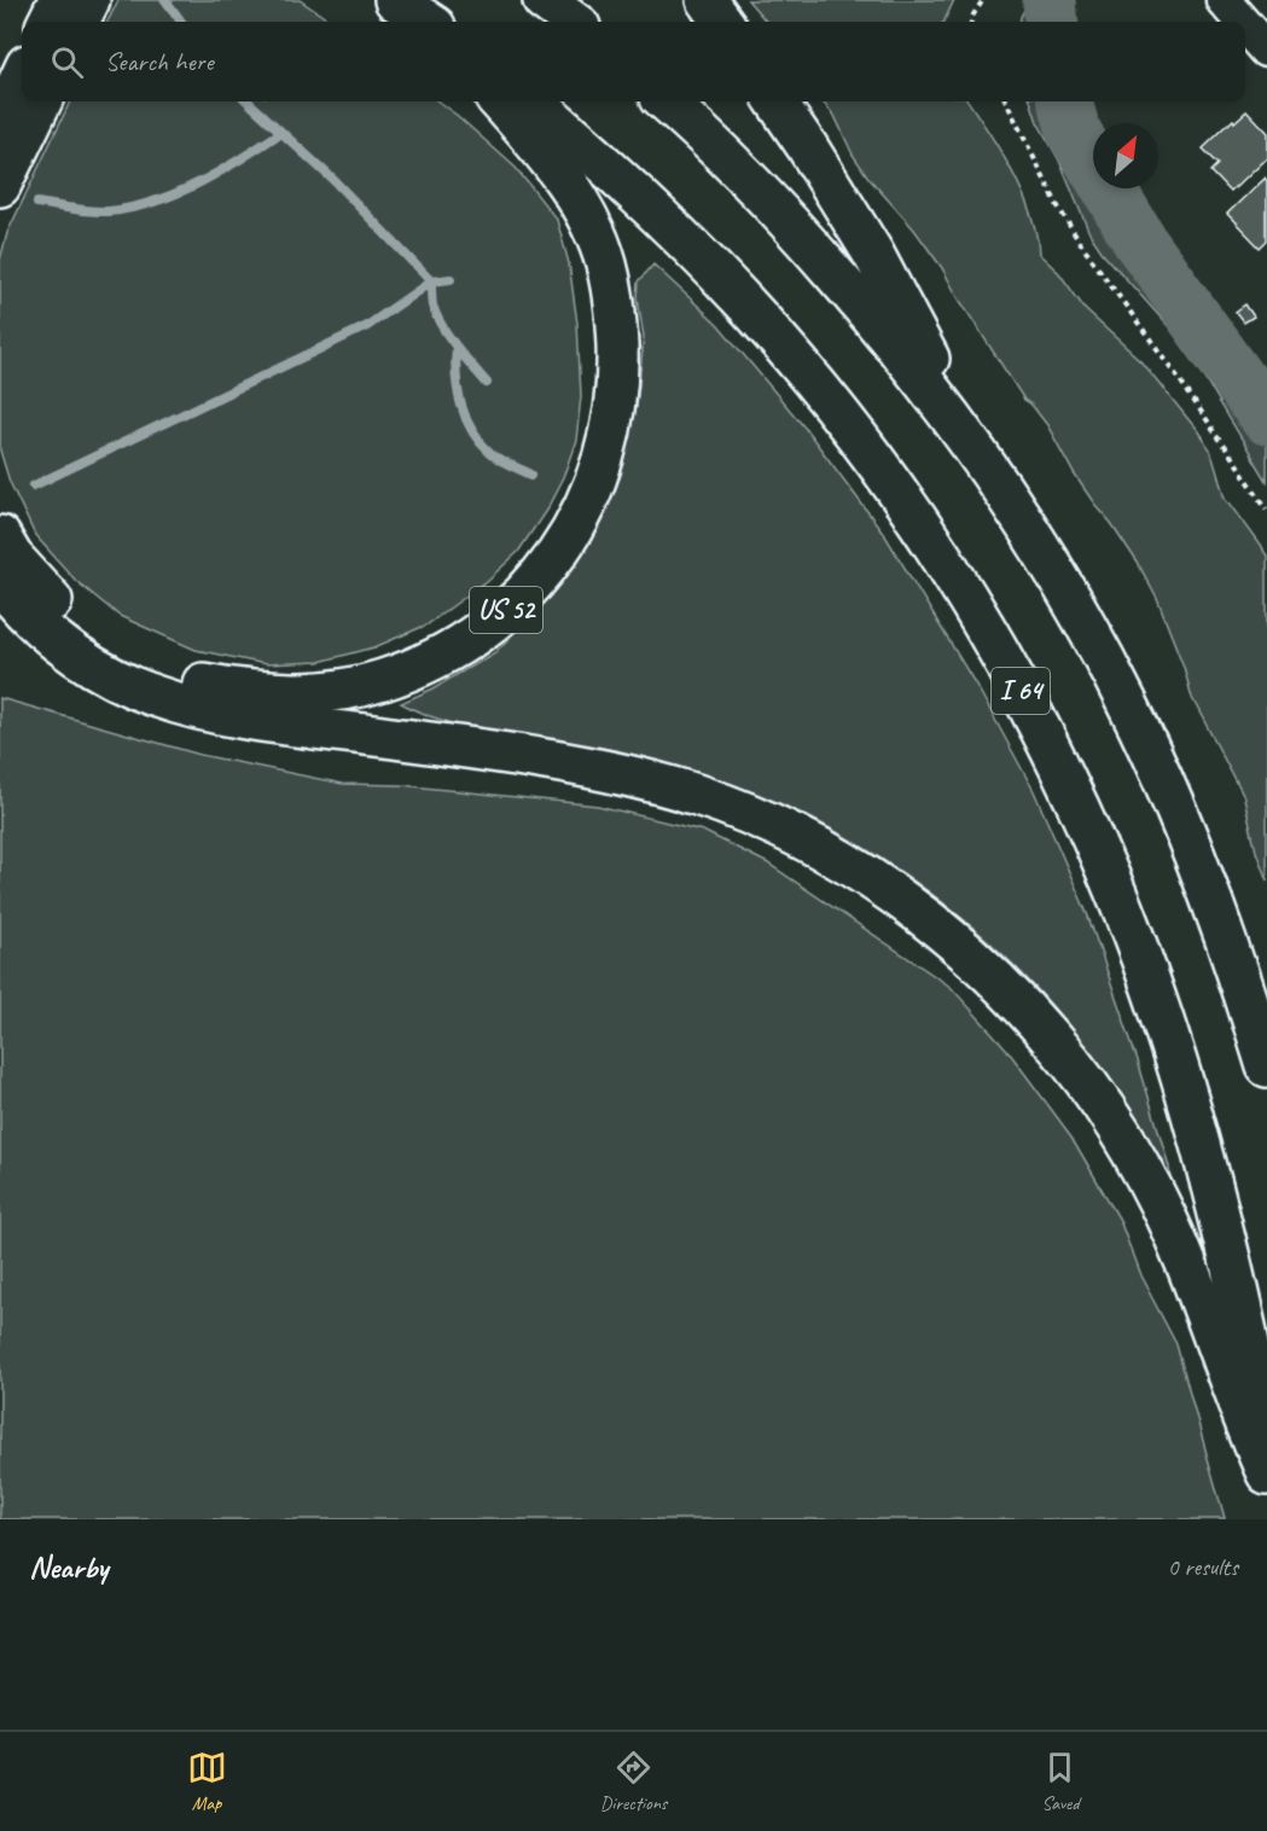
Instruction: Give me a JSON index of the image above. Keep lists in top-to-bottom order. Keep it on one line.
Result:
{"streets":{"highway":["US 52","I 64"]},"north":"top right","page":{"search":"Search here","heading":["Nearby","0 results"],"nav":["Map","Directions","Saved"]}}
